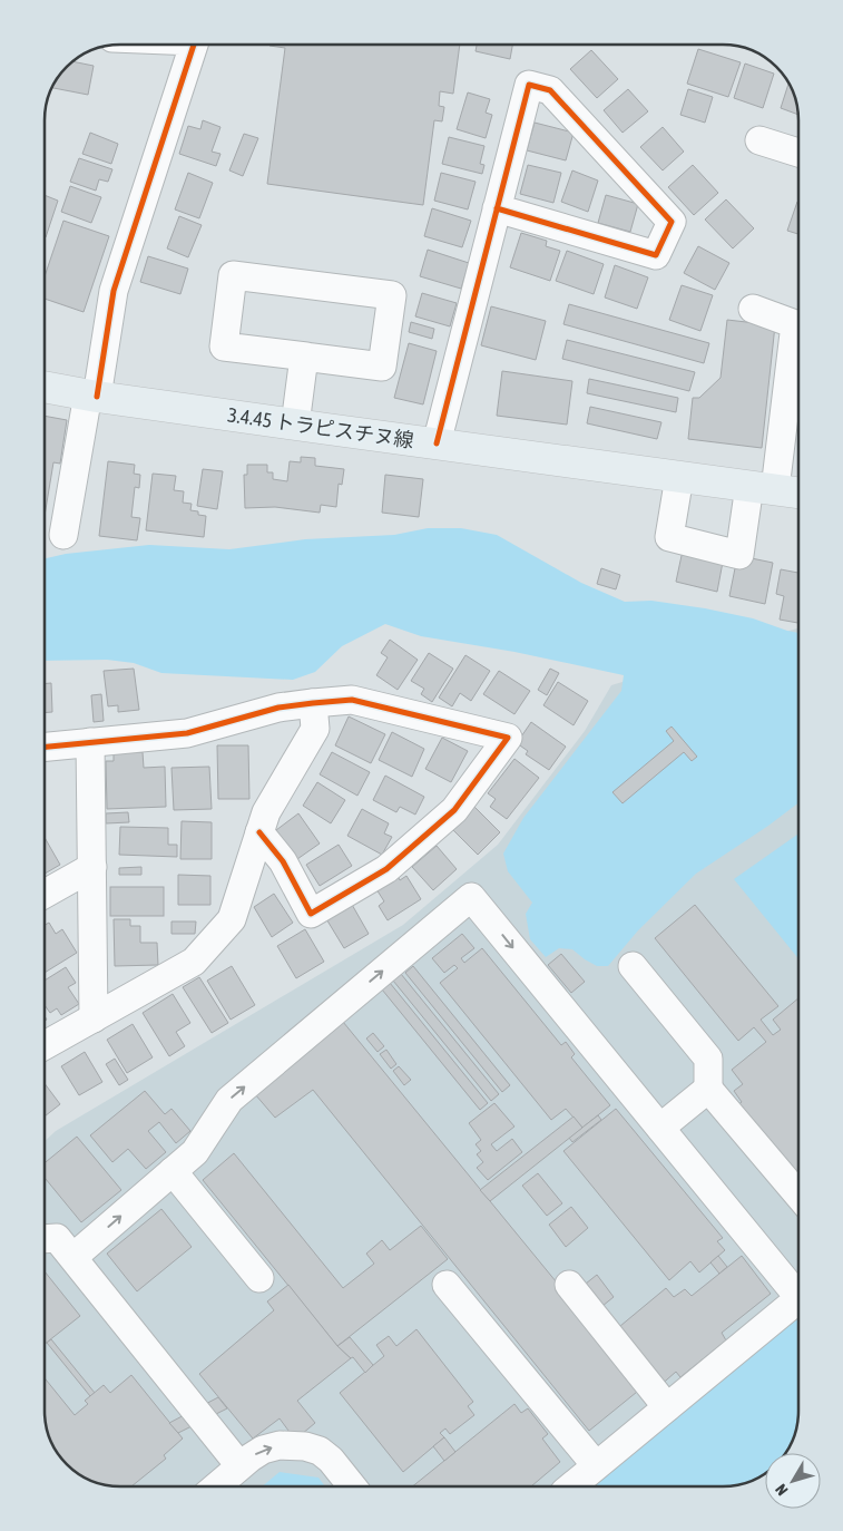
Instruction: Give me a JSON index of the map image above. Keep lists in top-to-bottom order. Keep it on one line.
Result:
{"streets":{"main road":["3.4.45 トラピスチヌ線"]},"north":"bottom left"}
